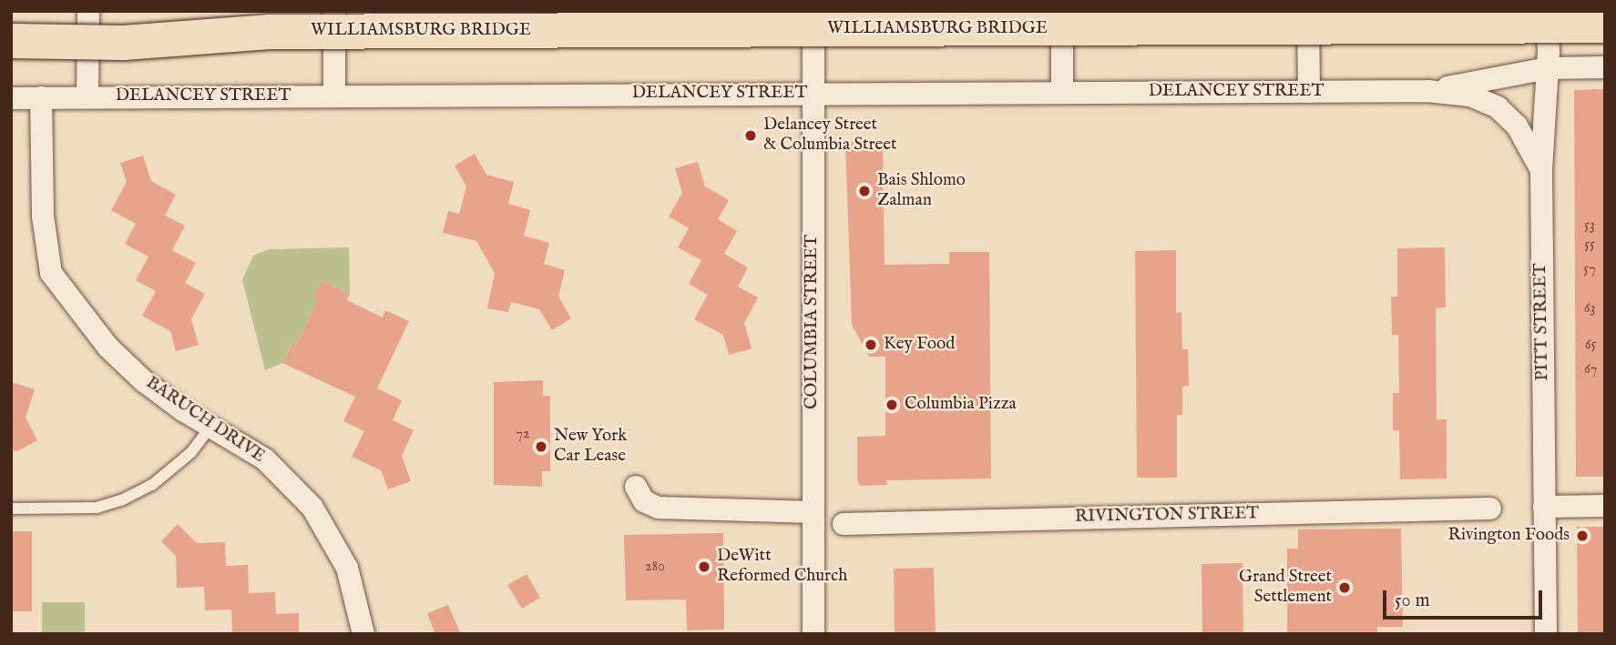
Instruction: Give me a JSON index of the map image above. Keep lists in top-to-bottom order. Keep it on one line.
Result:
{"streets":{"highway":["WILLIAMSBURG BRIDGE"],"street":["DELANCEY STREET","COLUMBIA STREET","PITT STREET","BARUCH DRIVE","RIVINGTON STREET"]},"crossings":[["DELANCEY STREET","COLUMBIA STREET"],["DELANCEY STREET","PITT STREET"],["DELANCEY STREET","BARUCH DRIVE"]],"places":["Delancey Street & Columbia Street","Bais Shlomo Zalman","Key Food","Columbia Pizza","New York Car Lease","Rivington Foods","DeWitt Reformed Church","Grand Street Settlement"],"house_numbers":["53","55","57","63","65","67","72","280"],"scale_bar":"50 m"}
